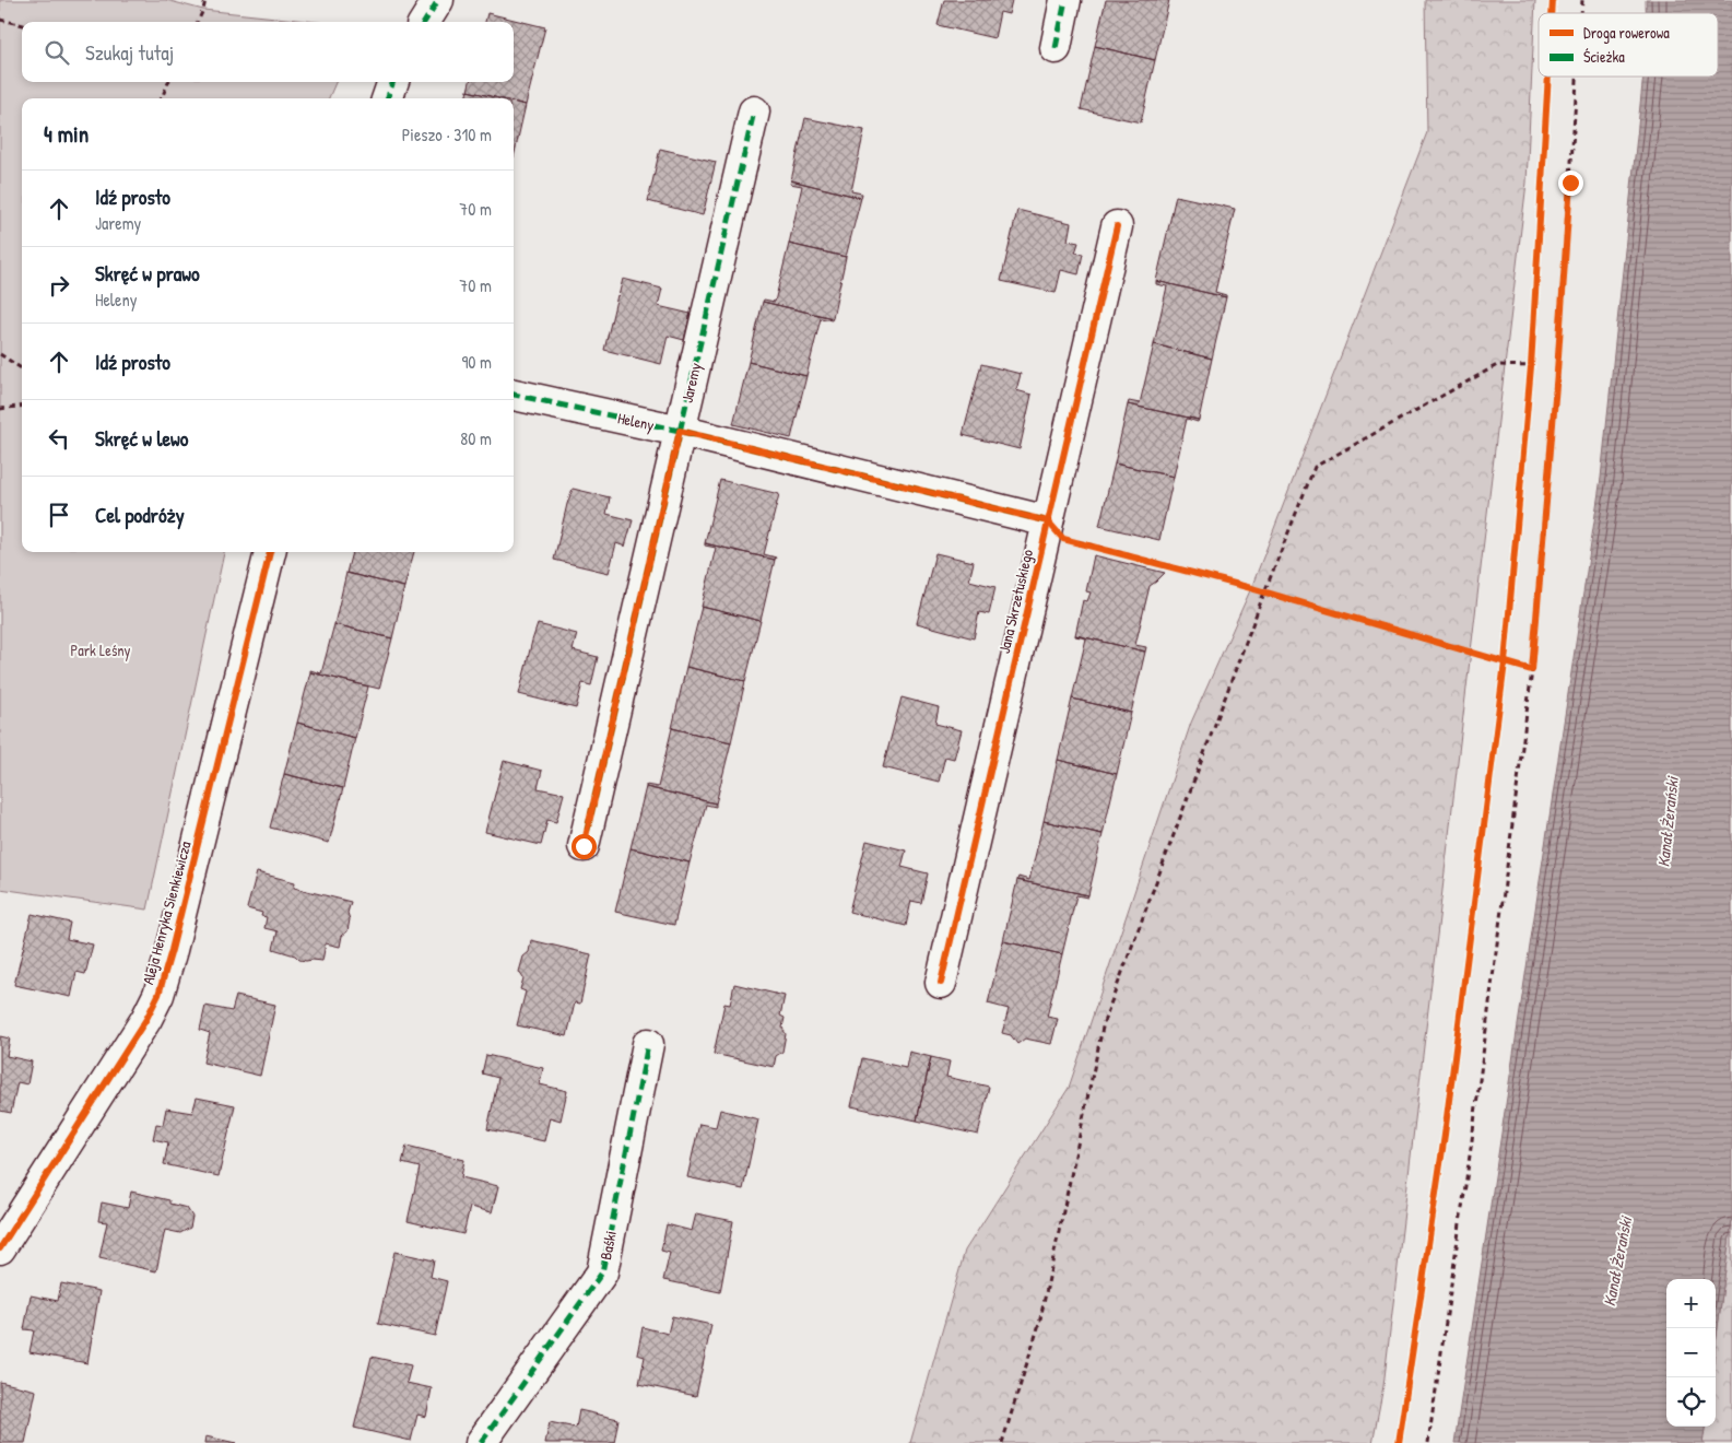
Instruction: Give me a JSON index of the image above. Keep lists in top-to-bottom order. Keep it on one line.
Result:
{"streets":{"street":["Jaremy","Heleny","Jana Skrzetuskiego","Aleja Henryka Sienkiewicza","Baśki"]},"crossings":[["Jaremy","Heleny"],["Heleny","Jana Skrzetuskiego"]],"water":["Kanał Żerański"],"parks":["Park Leśny"],"legend":["Droga rowerowa","Ścieżka"],"page":{"search":"Szukaj tutaj","heading":["4 min","Pieszo · 310 m"],"list":[["Idź prosto","Jaremy","70 m"],["Skręć w prawo","Heleny","70 m"],["Idź prosto","90 m"],["Skręć w lewo","80 m"],"Cel podróży"],"map_buttons":["+","−"]}}
